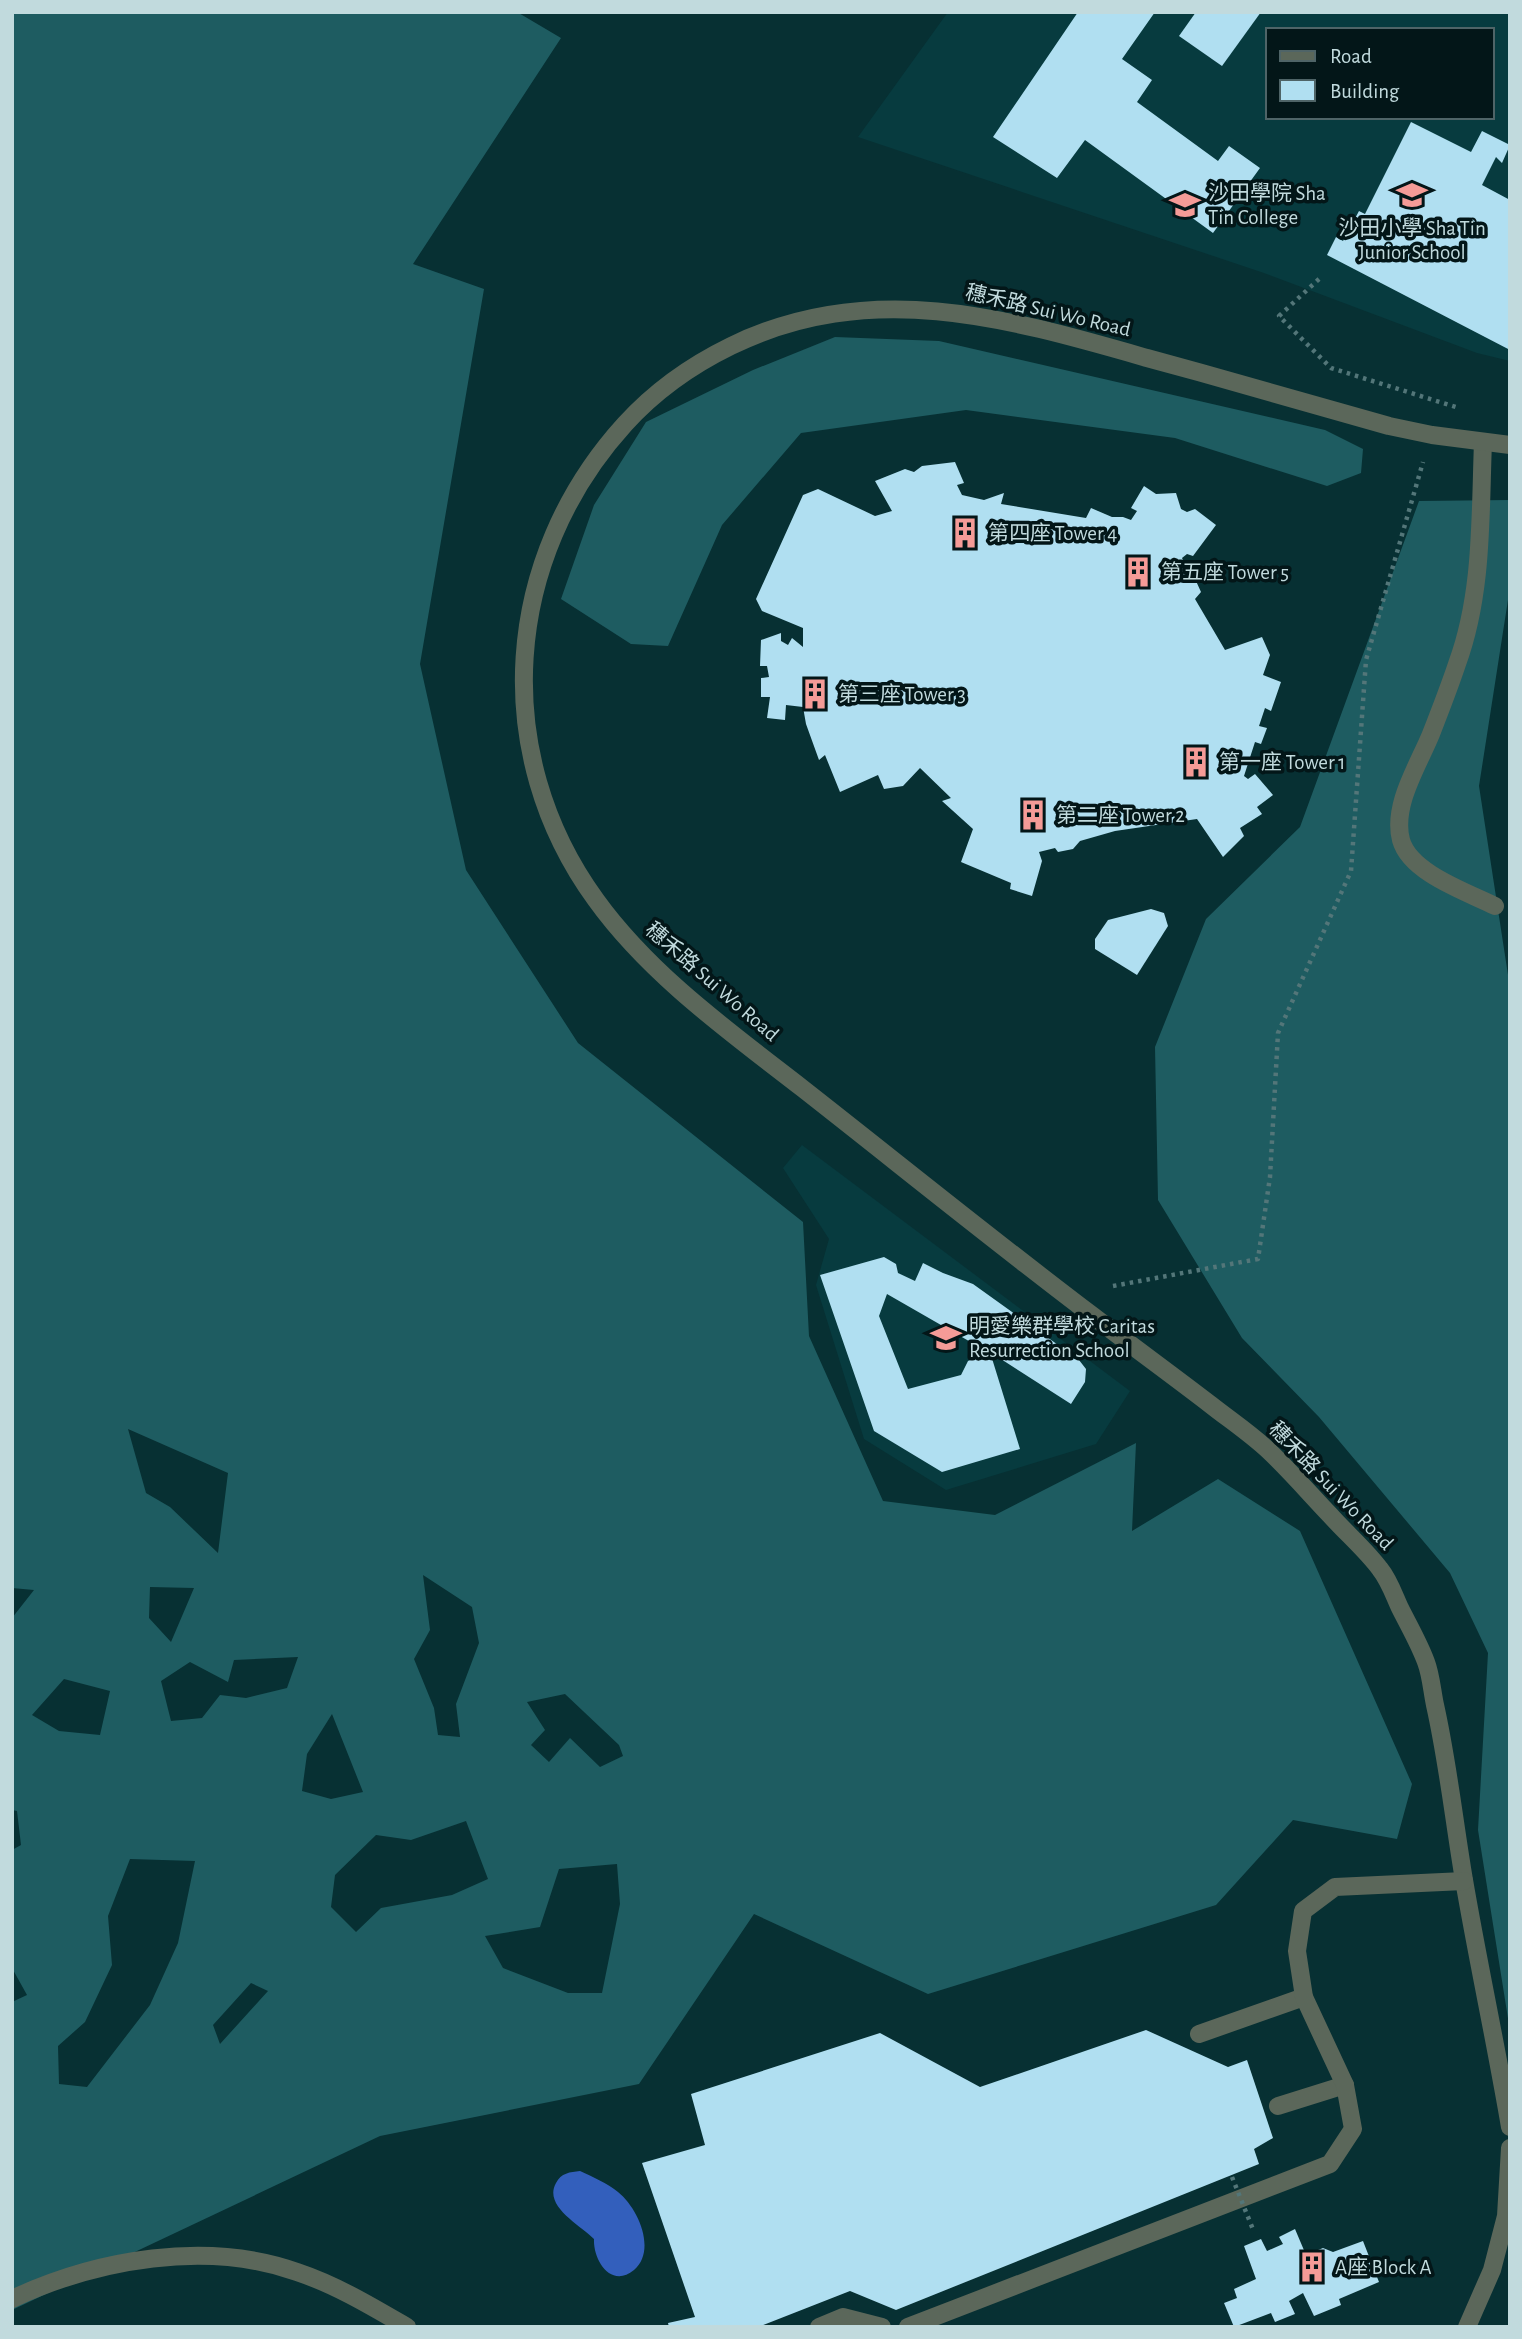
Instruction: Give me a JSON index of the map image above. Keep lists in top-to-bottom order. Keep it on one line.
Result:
{"streets":{"street":["穗禾路 Sui Wo Road"]},"places":{"school or university":["沙田小學 Sha Tin Junior School","沙田學院 Sha Tin College","明愛樂群學校 Caritas Resurrection School"],"building":["第四座 Tower 4","第五座 Tower 5","第三座 Tower 3","第一座 Tower 1","第二座 Tower 2","A座 Block A"]},"legend":["Road","Building"]}
